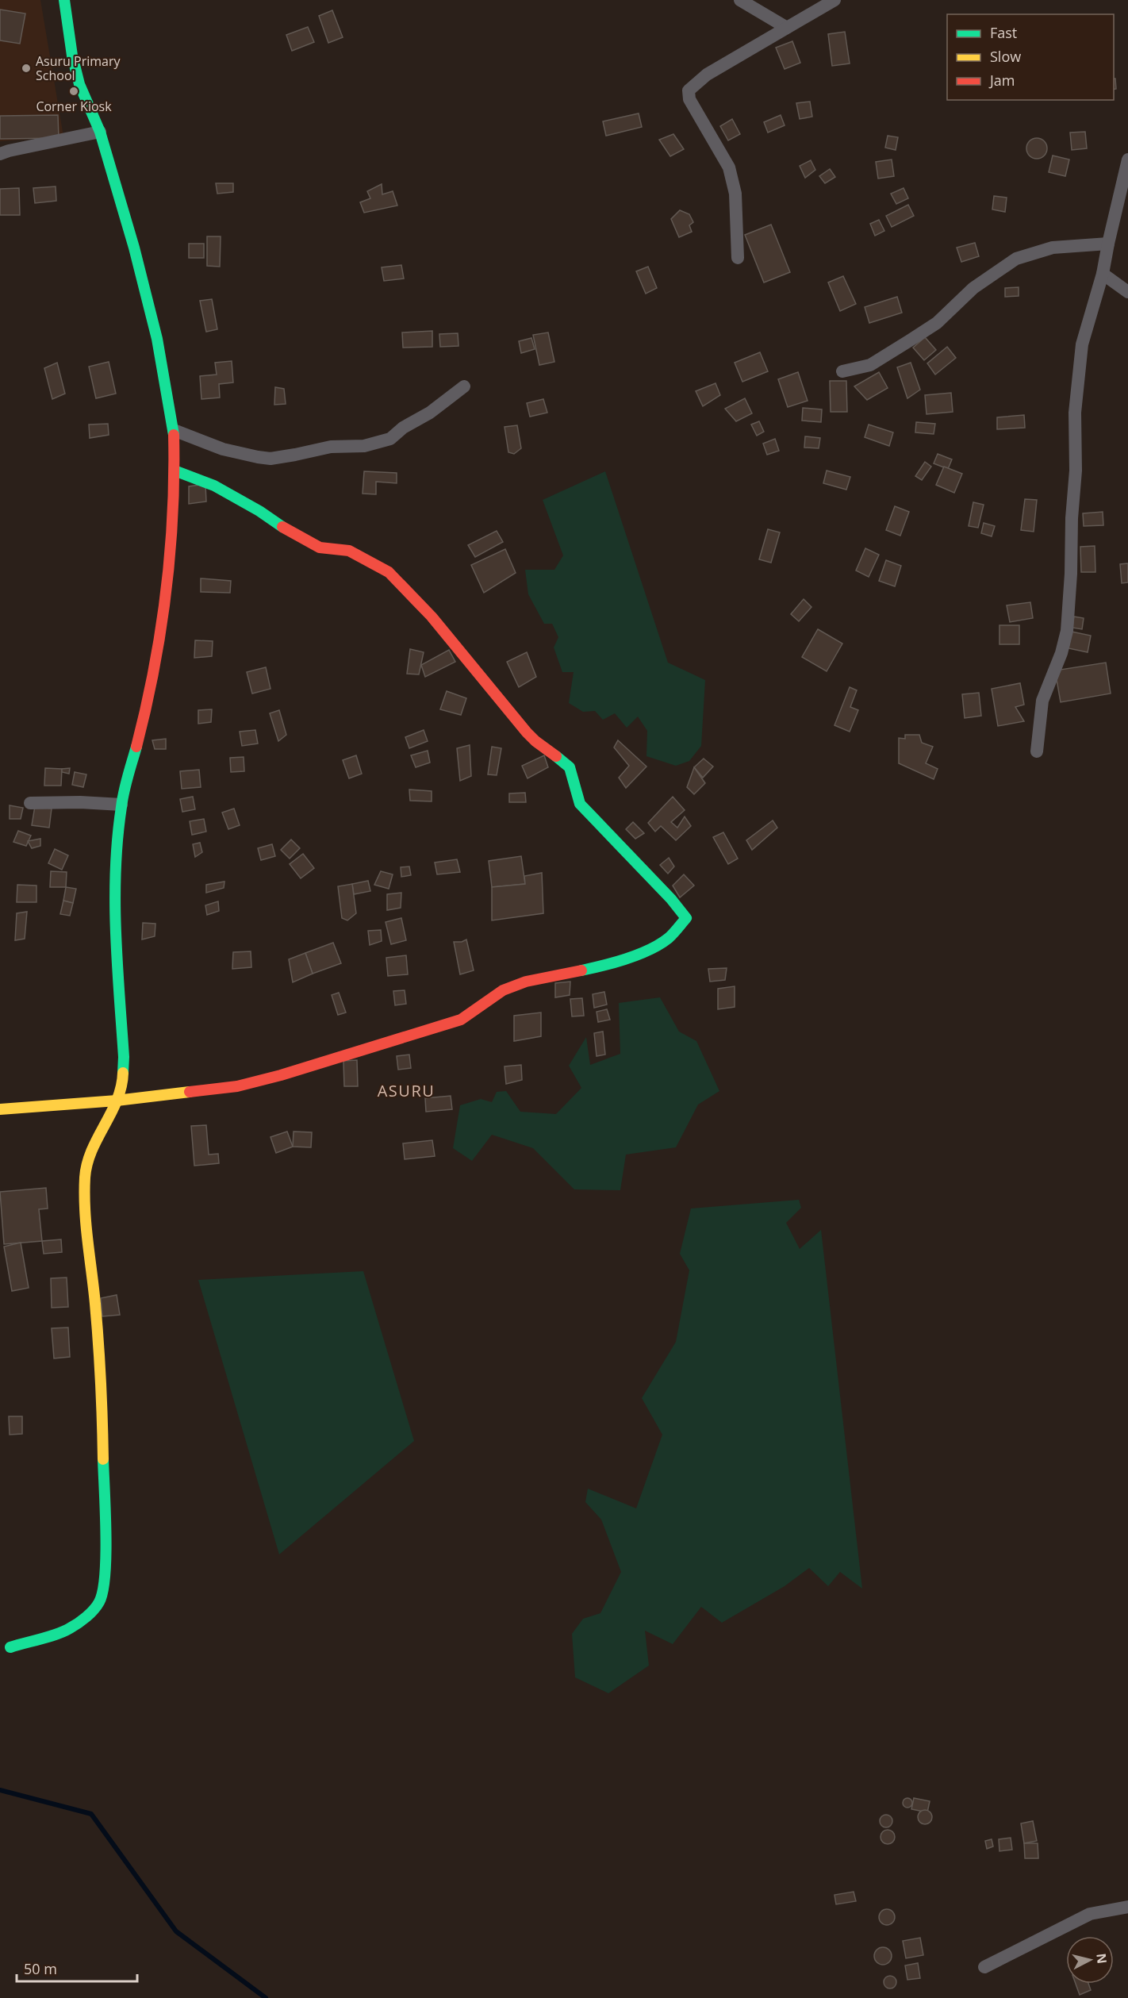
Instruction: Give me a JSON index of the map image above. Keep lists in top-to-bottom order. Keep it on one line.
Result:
{"districts":["ASURU"],"places":["Asuru Primary School","Corner Kiosk"],"legend":["Fast","Slow","Jam"],"scale_bar":"50 m","north":"right"}
